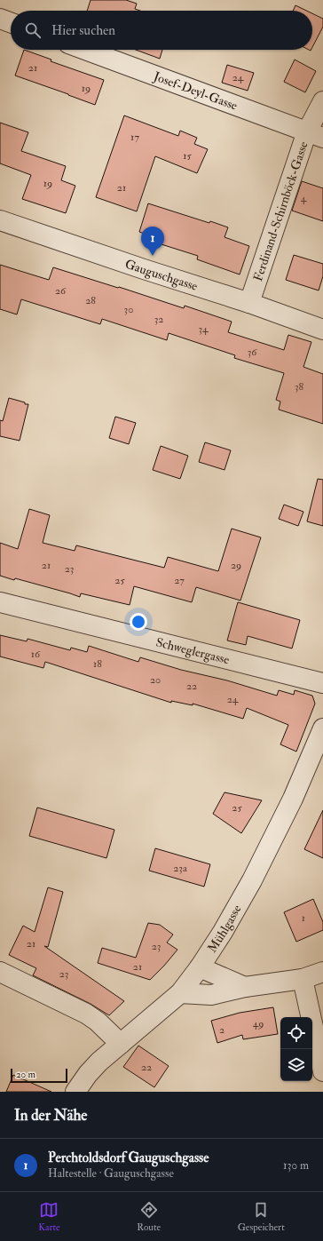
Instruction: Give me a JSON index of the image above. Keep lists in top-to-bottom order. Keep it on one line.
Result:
{"streets":{"street":["Josef-Deyl-Gasse","Ferdinand-Schirnböck-Gasse","Gauguschgasse","Schweglergasse","Mühlgasse"]},"crossings":[["Josef-Deyl-Gasse","Ferdinand-Schirnböck-Gasse"],["Ferdinand-Schirnböck-Gasse","Gauguschgasse"]],"house_numbers":["21","24","19","17","15","19","21","4","26","28","30","32","34","36","38","21","29","23","25","27","16","18","20","22","24","25","23a","1","21","23","21","23","49","2","22"],"scale_bar":"20 m","page":{"search":"Hier suchen","pins":"1","scale":"20 m","heading":"In der Nähe","list":[{"mark":"1","name":"Perchtoldsdorf Gauguschgasse","note":"Haltestelle · Gauguschgasse","value":"130 m"}],"nav":["Karte","Route","Gespeichert"]}}
